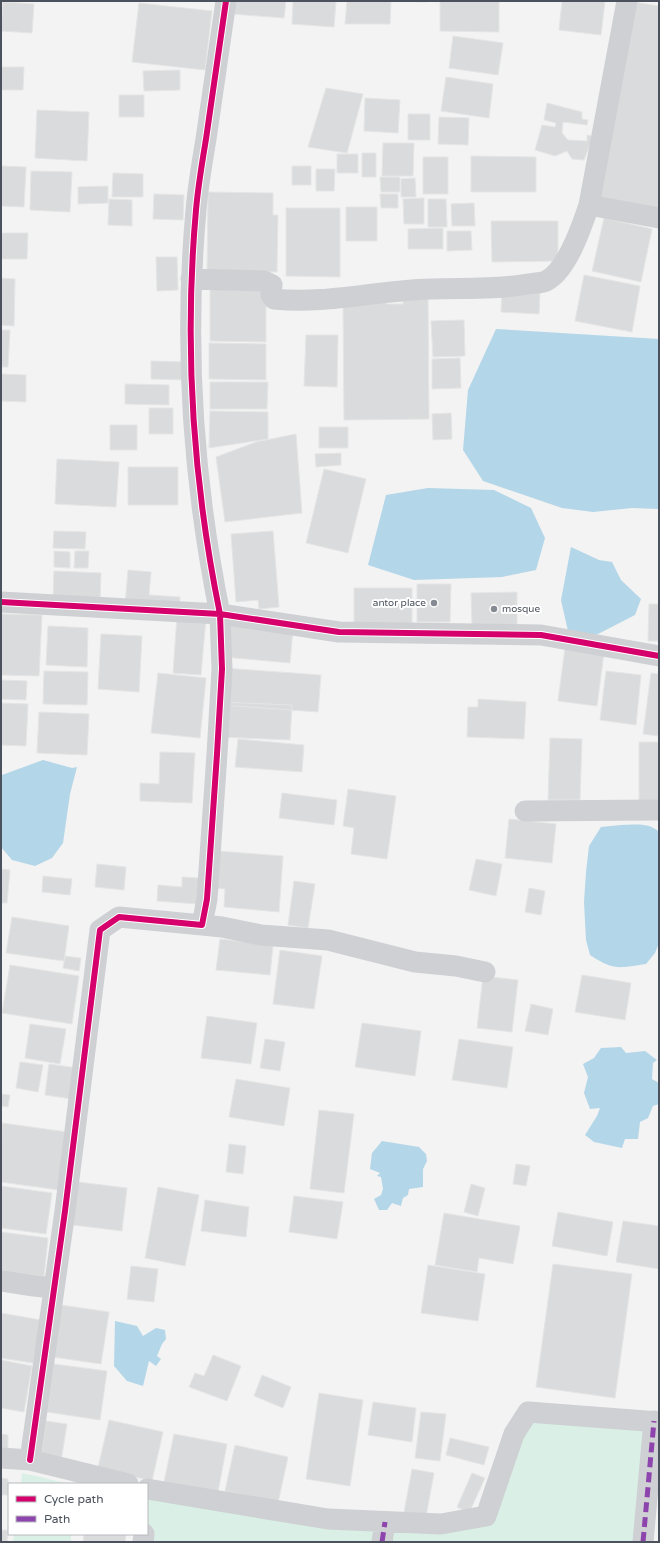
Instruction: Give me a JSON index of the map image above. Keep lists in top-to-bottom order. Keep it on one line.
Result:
{"places":["antor place","mosque"],"legend":["Cycle path","Path"]}
